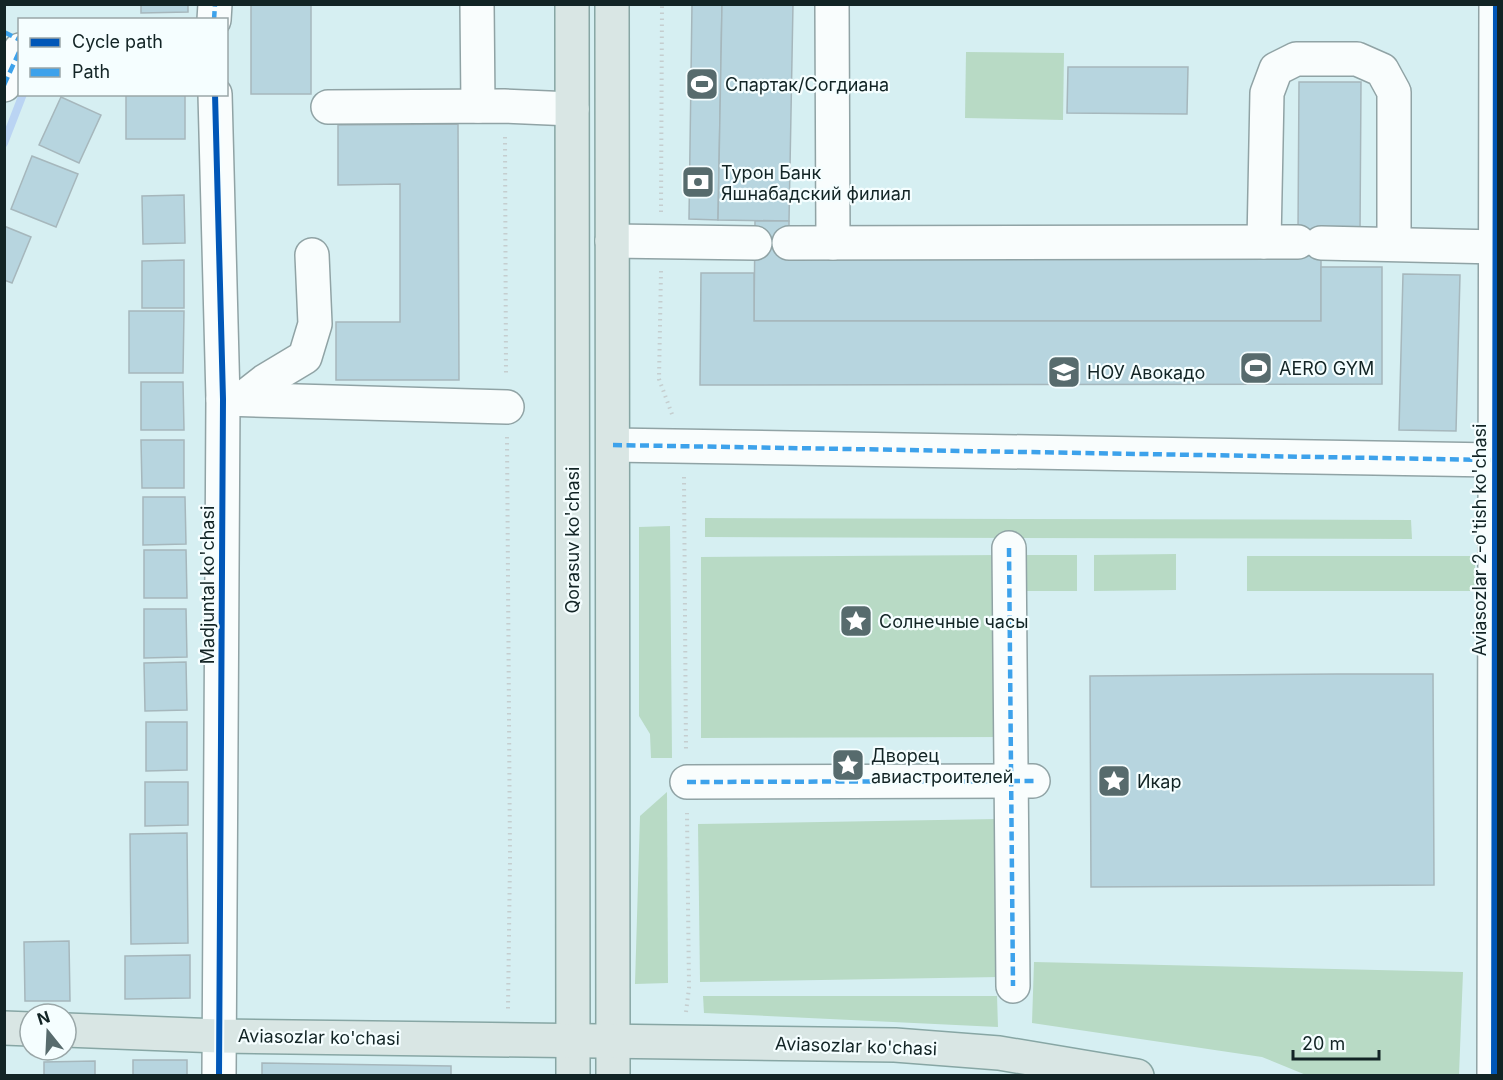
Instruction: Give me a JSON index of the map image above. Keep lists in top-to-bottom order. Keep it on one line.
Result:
{"streets":{"main road":["Qorasuv ko'chasi","Aviasozlar ko'chasi"],"street":["Aviasozlar 2-o'tish ko'chasi","Madjuntal ko'chasi"]},"crossings":[["Qorasuv ko'chasi","Aviasozlar ko'chasi"],["Madjuntal ko'chasi","Aviasozlar ko'chasi"]],"places":{"sports":["Спартак/Согдиана","AERO GYM"],"bank":["Турон Банк Яшнабадский филиал"],"school or university":["НОУ Авокадо"],"place":["Солнечные часы","Дворец авиастроителей","Икар"]},"legend":["Cycle path","Path"],"scale_bar":"20 m","north":"top"}
